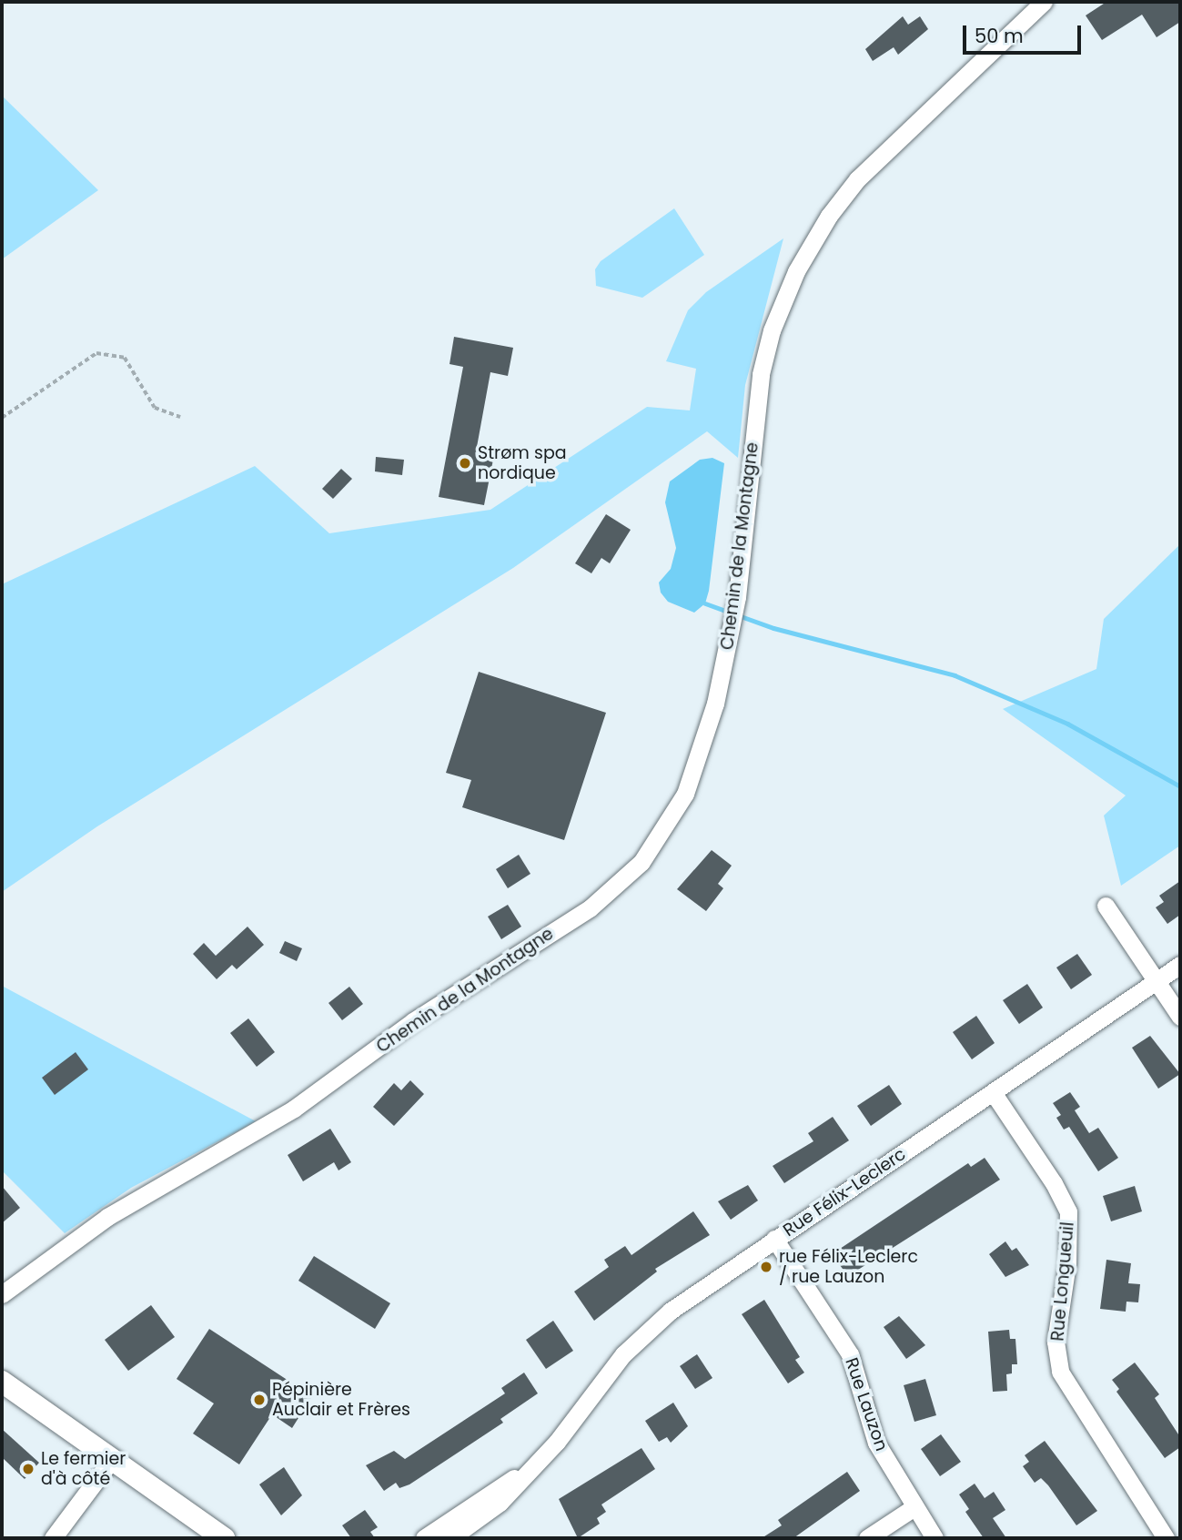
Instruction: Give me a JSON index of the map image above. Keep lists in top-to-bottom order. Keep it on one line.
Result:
{"streets":{"street":["Chemin de la Montagne","Rue Félix-Leclerc","Rue Longueuil","Rue Lauzon"]},"crossings":[["Rue Félix-Leclerc","Rue Longueuil"],["Rue Félix-Leclerc","Rue Lauzon"]],"places":["Strøm spa nordique","rue Félix-Leclerc / rue Lauzon","Pépinière Auclair et Frères","Le fermier d'à côté"],"scale_bar":"50 m"}
